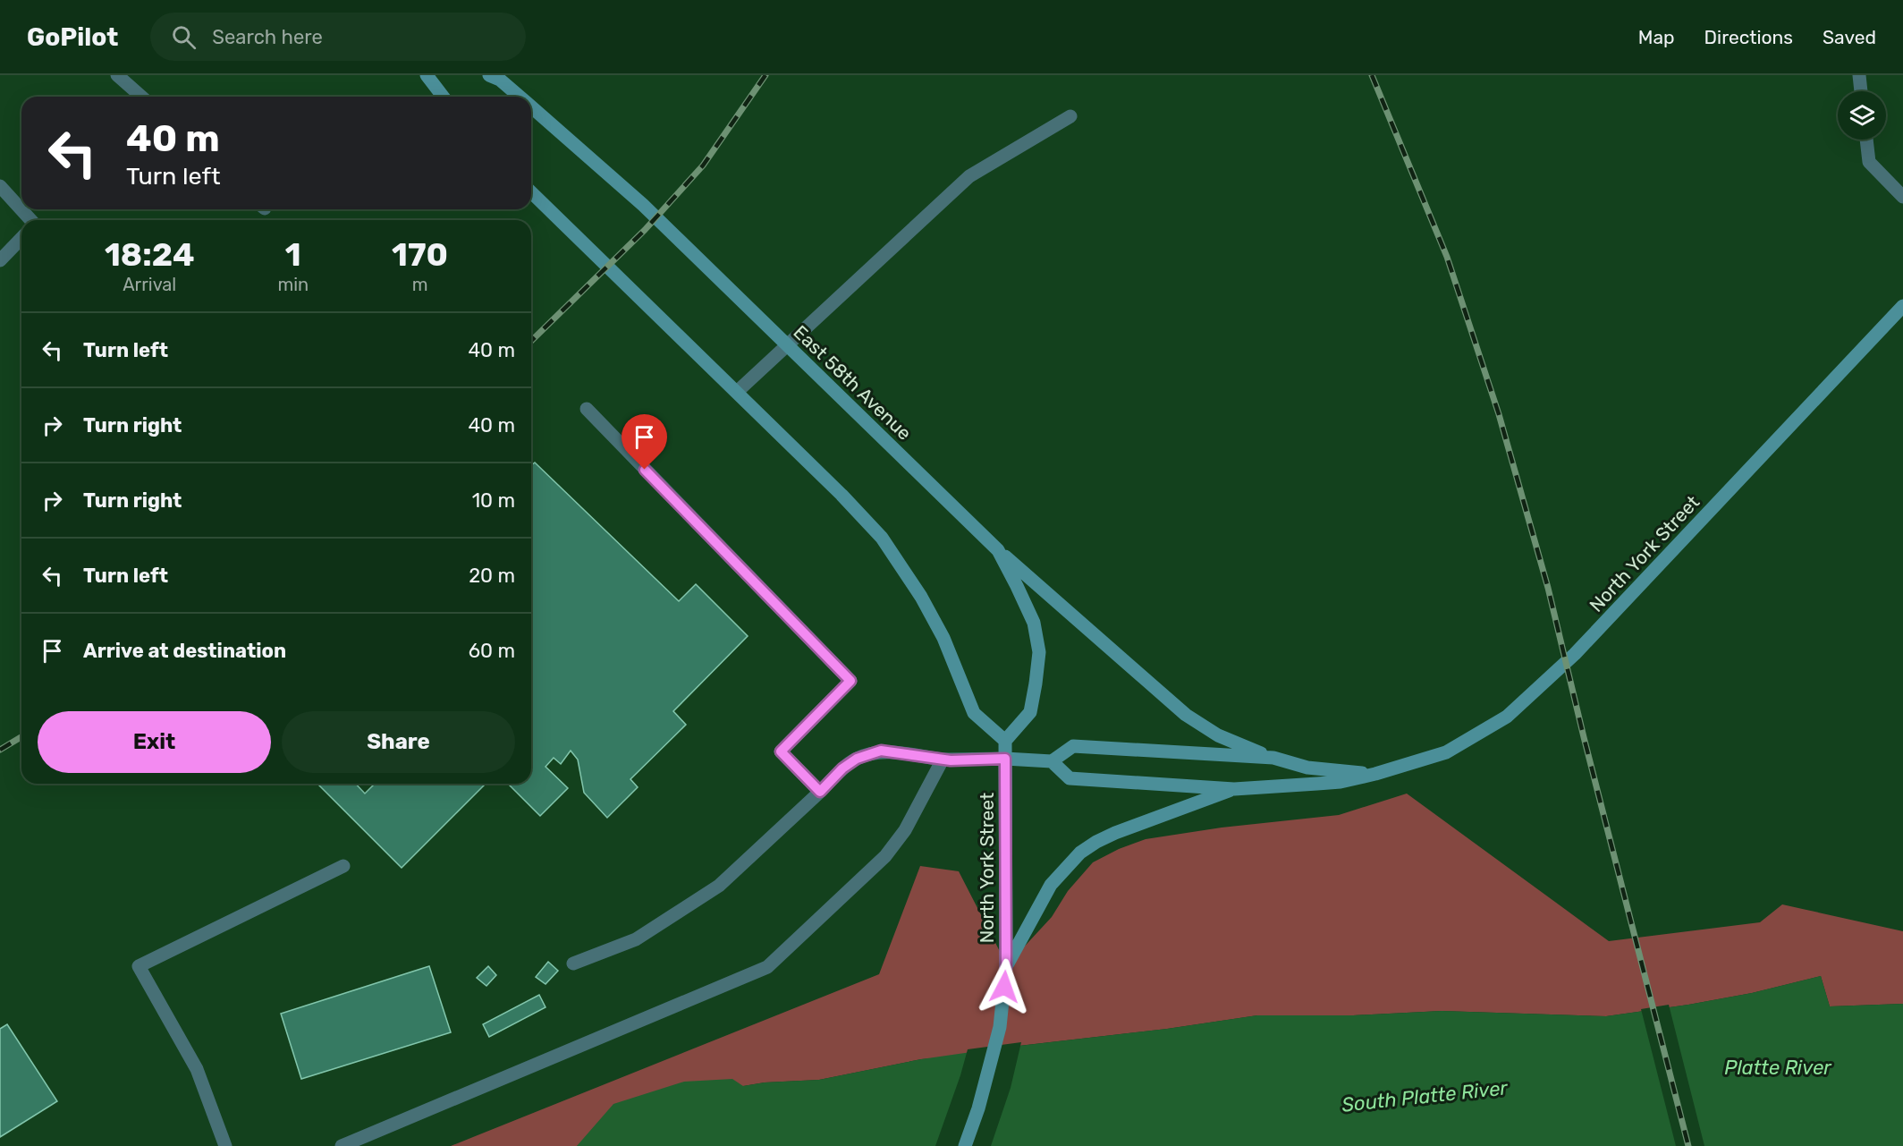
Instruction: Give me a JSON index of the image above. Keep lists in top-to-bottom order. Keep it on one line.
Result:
{"streets":{"main road":["East 58th Avenue","North York Street"]},"water":["Platte River","South Platte River"],"page":{"header":"GoPilot","search":"Search here","nav":["Map","Directions","Saved"],"turn":["40 m","Turn left"],"eta":["18:24","Arrival","1","min","170","m"],"list":[{"name":"Turn left","value":"40 m"},{"name":"Turn right","value":"40 m"},{"name":"Turn right","value":"10 m"},{"name":"Turn left","value":"20 m"},{"name":"Arrive at destination","value":"60 m"}],"buttons":["Exit","Share"]}}
